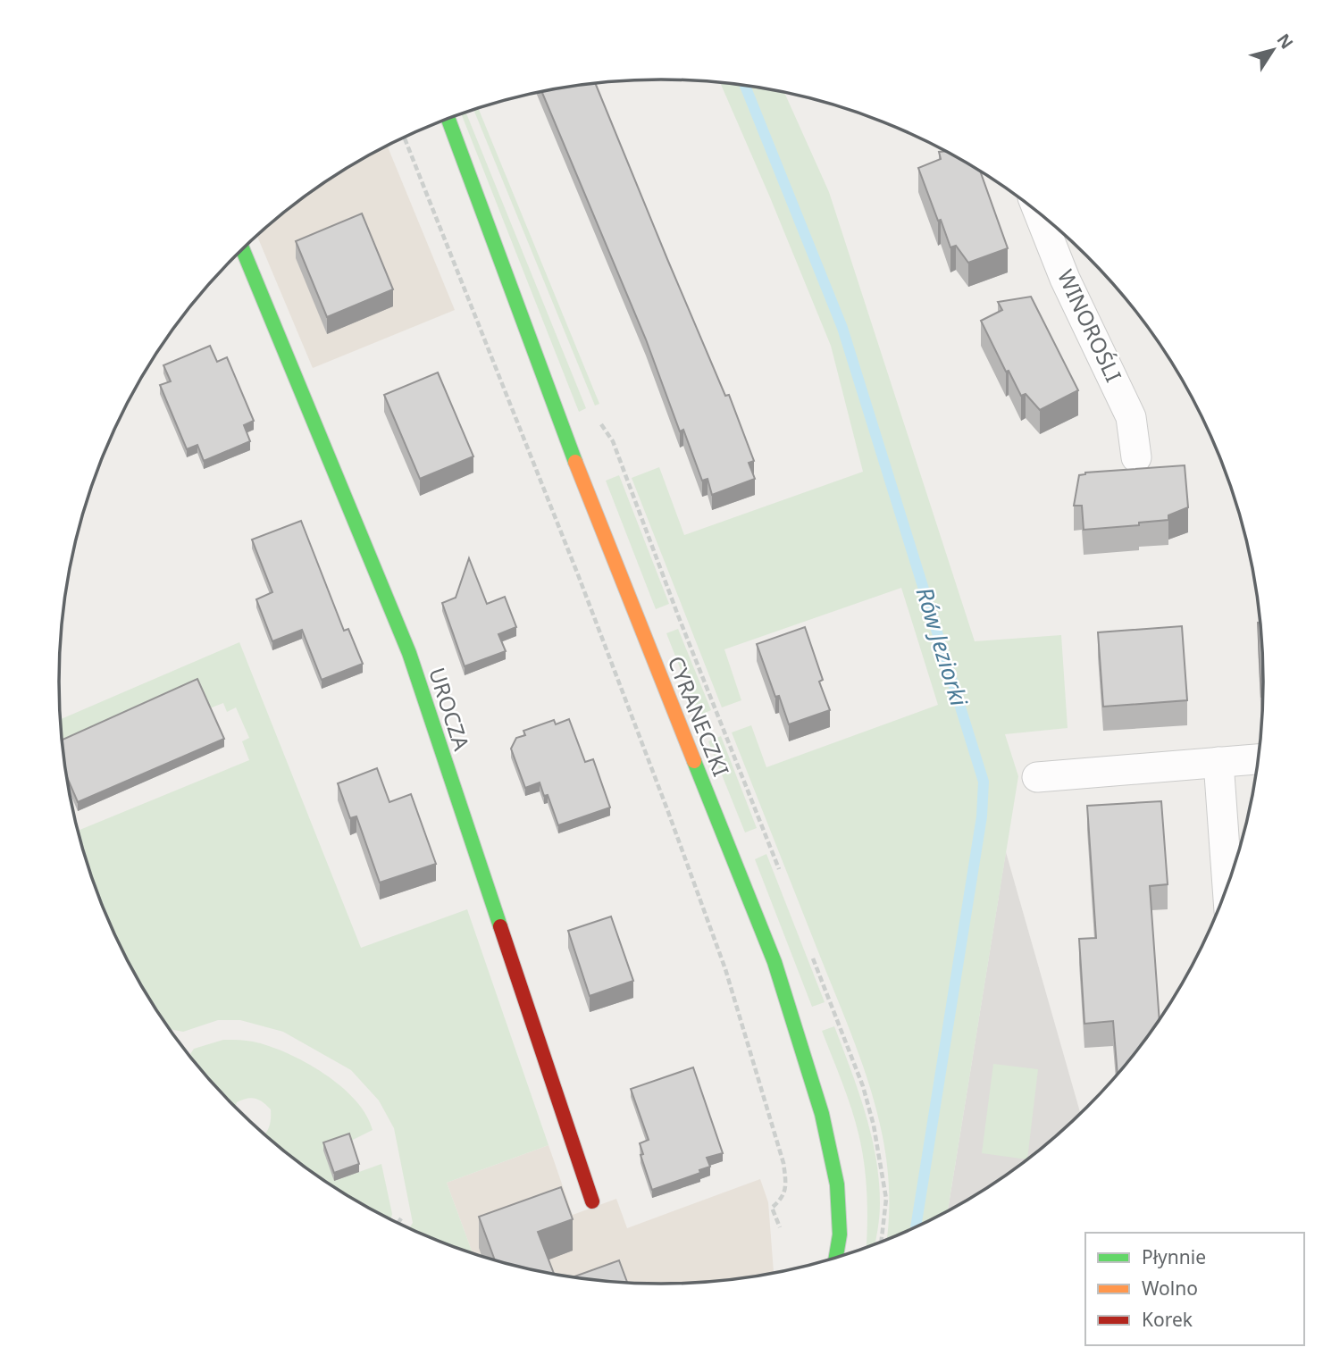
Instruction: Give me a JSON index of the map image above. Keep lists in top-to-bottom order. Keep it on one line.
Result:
{"streets":{"street":["WINOROŚLI","UROCZA","CYRANECZKI"]},"water":["Rów Jeziorki"],"legend":["Płynnie","Wolno","Korek"],"north":"top right"}
